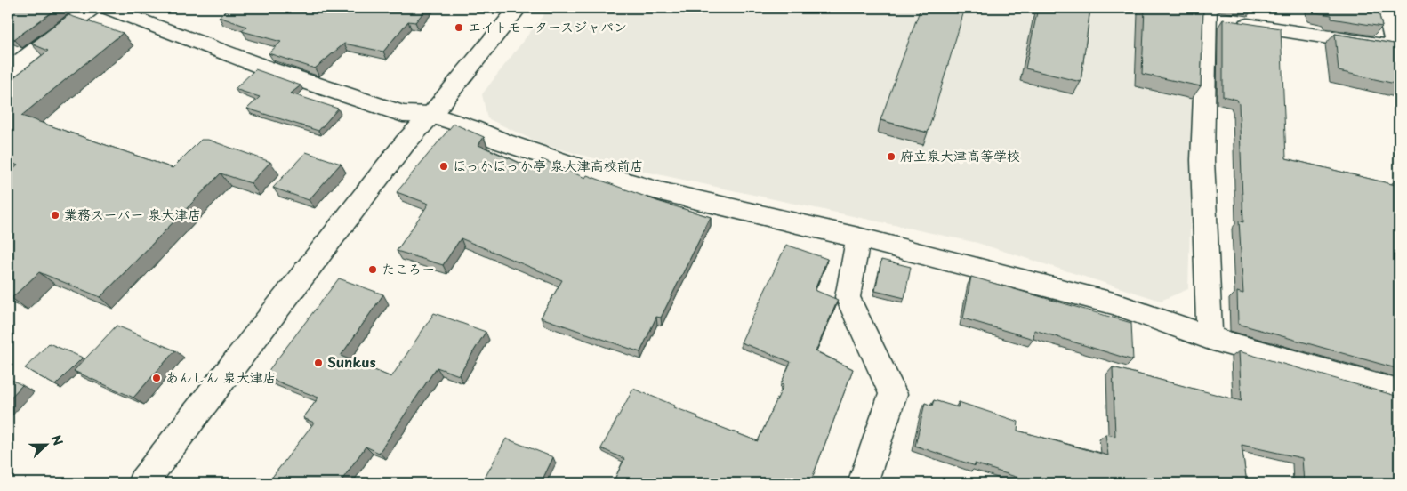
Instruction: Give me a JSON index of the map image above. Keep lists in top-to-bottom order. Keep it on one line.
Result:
{"places":["エイトモータースジャパン","府立泉大津高等学校","ほっかほっか亭 泉大津高校前店","業務スーパー 泉大津店","たころー","Sunkus","あんしん 泉大津店"],"north":"right"}
